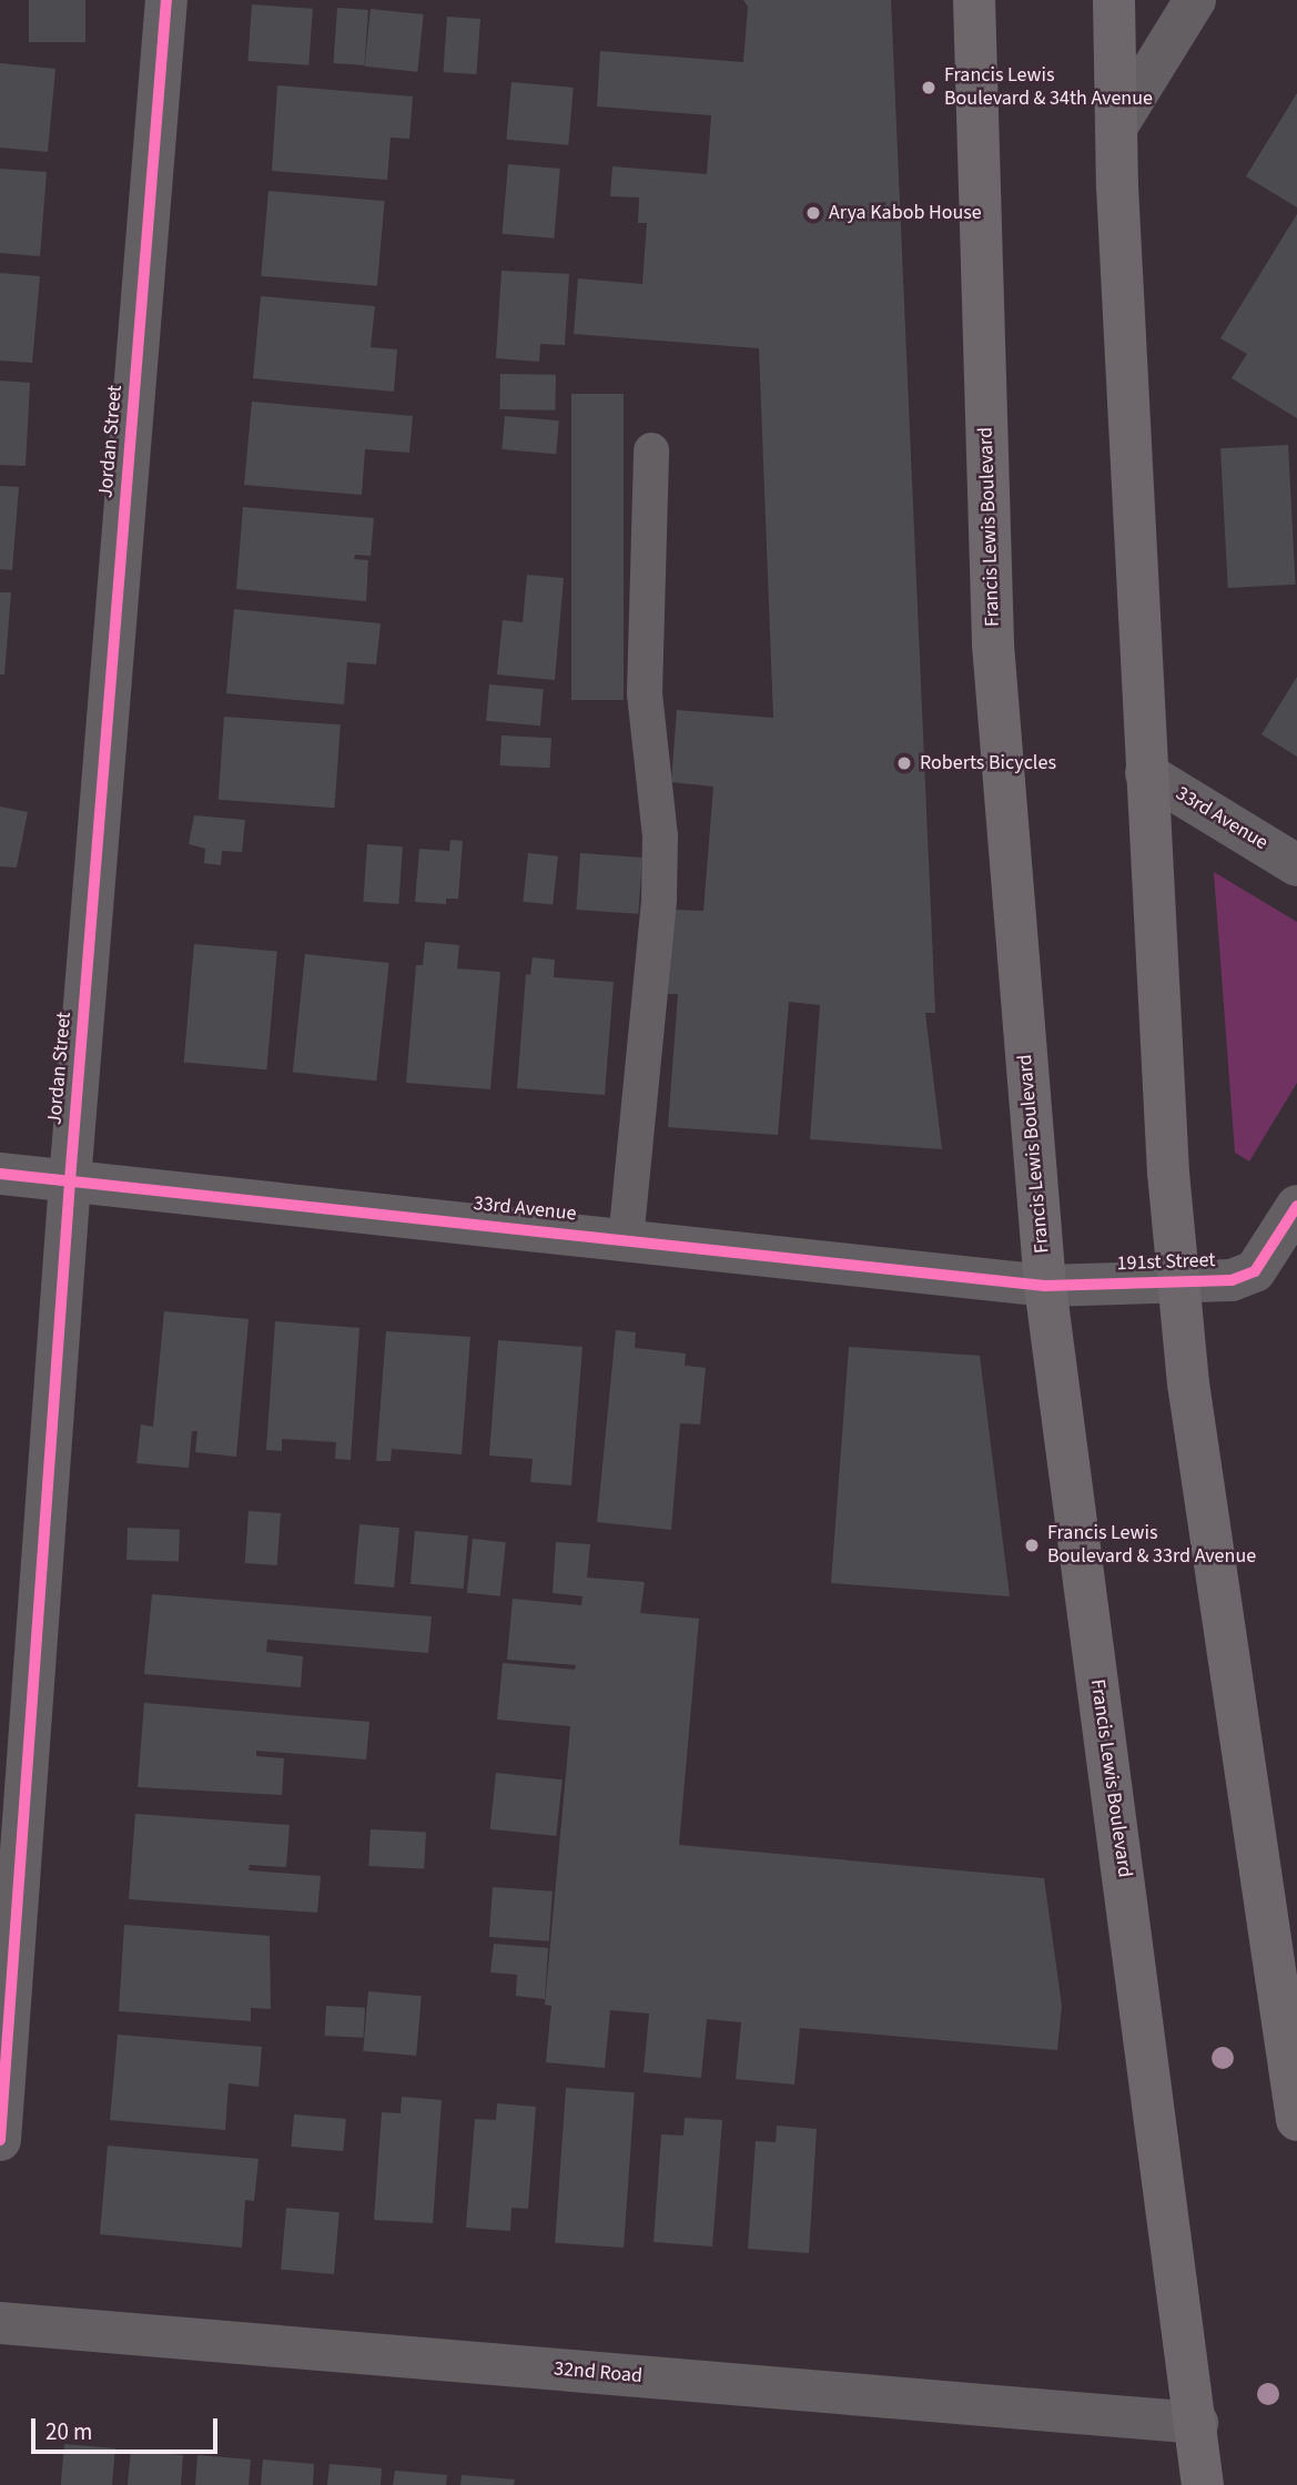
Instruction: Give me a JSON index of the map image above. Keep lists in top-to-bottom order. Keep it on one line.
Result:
{"streets":{"main road":["Francis Lewis Boulevard"],"street":["Jordan Street","33rd Avenue","191st Street","32nd Road"]},"crossings":[["Jordan Street","33rd Avenue"],["Francis Lewis Boulevard","33rd Avenue"],["Francis Lewis Boulevard","191st Street"],["Francis Lewis Boulevard","32nd Road"],["33rd Avenue","191st Street"]],"places":["Francis Lewis Boulevard & 34th Avenue","Arya Kabob House","Roberts Bicycles","Francis Lewis Boulevard & 33rd Avenue"],"scale_bar":"20 m"}
